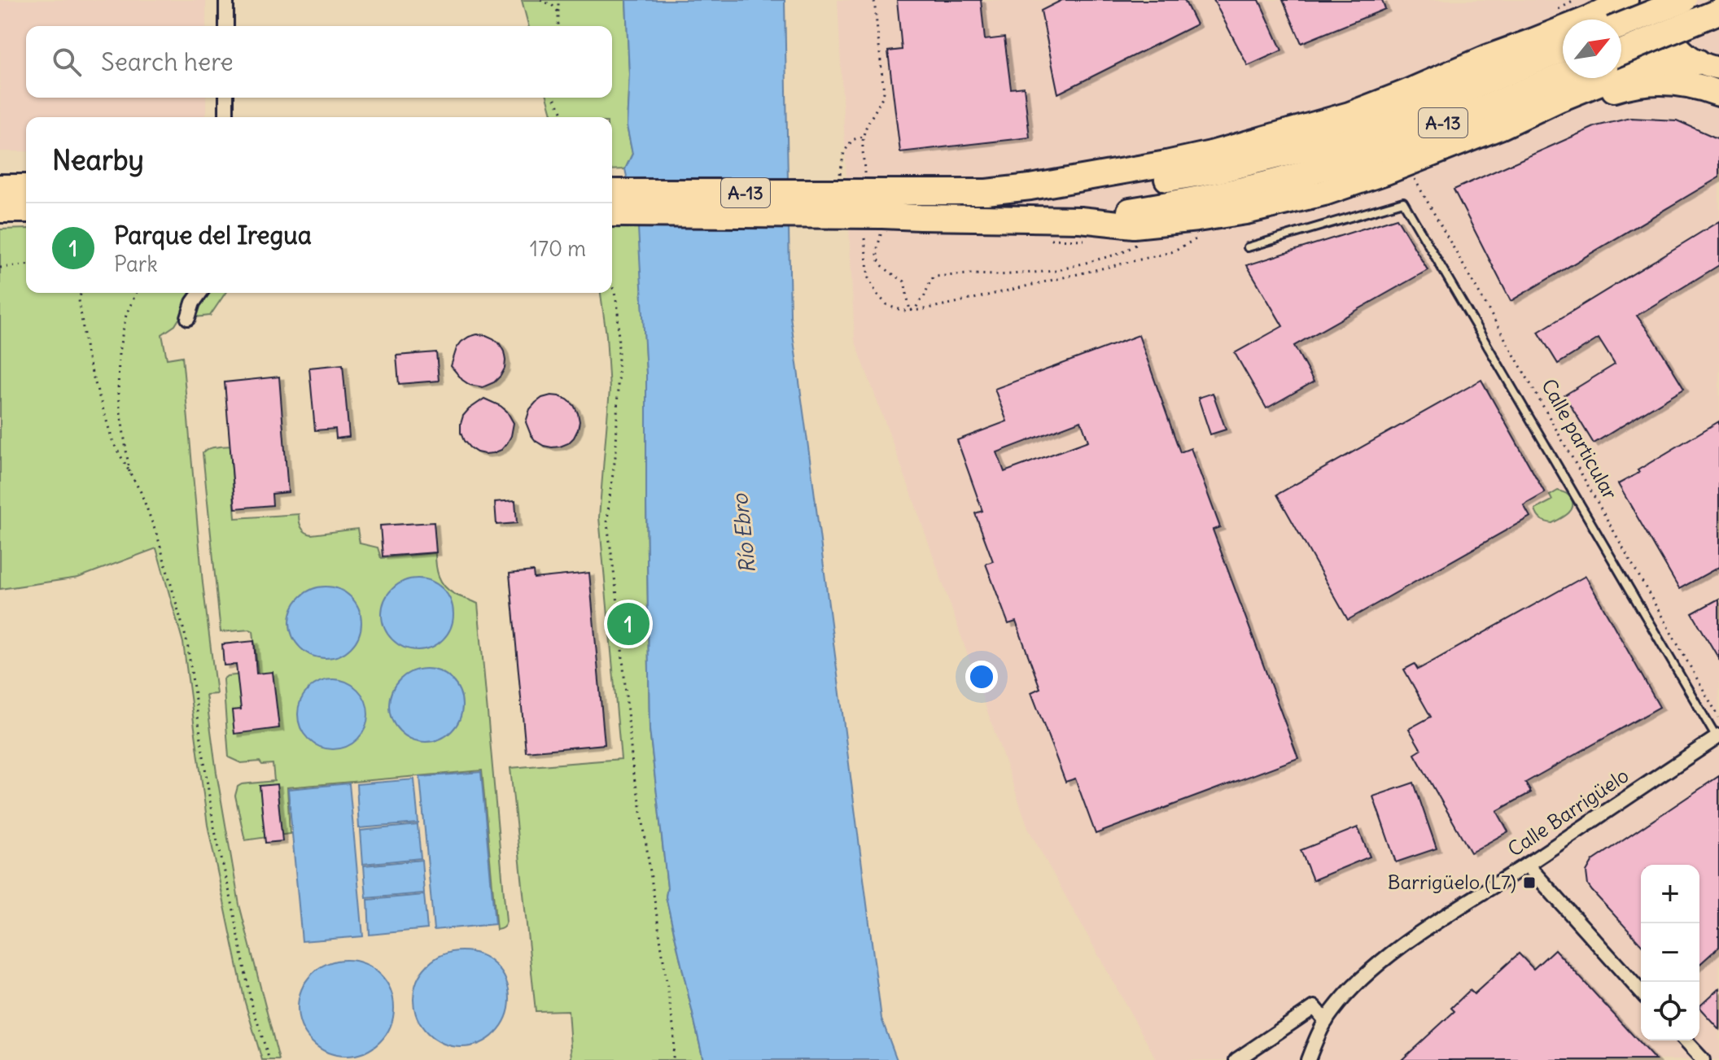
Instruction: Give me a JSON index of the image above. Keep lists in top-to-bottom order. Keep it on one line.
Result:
{"streets":{"highway":["A-13"],"street":["Calle Barrigüelo"],"path":["Calle particular"]},"water":["Río Ebro"],"places":{"transit":["Barrigüelo (L7)"]},"north":"top right","page":{"search":"Search here","heading":"Nearby","list":[{"mark":"1","name":"Parque del Iregua","note":"Park","value":"170 m"}],"pins":"1","map_buttons":["+","−"]}}
